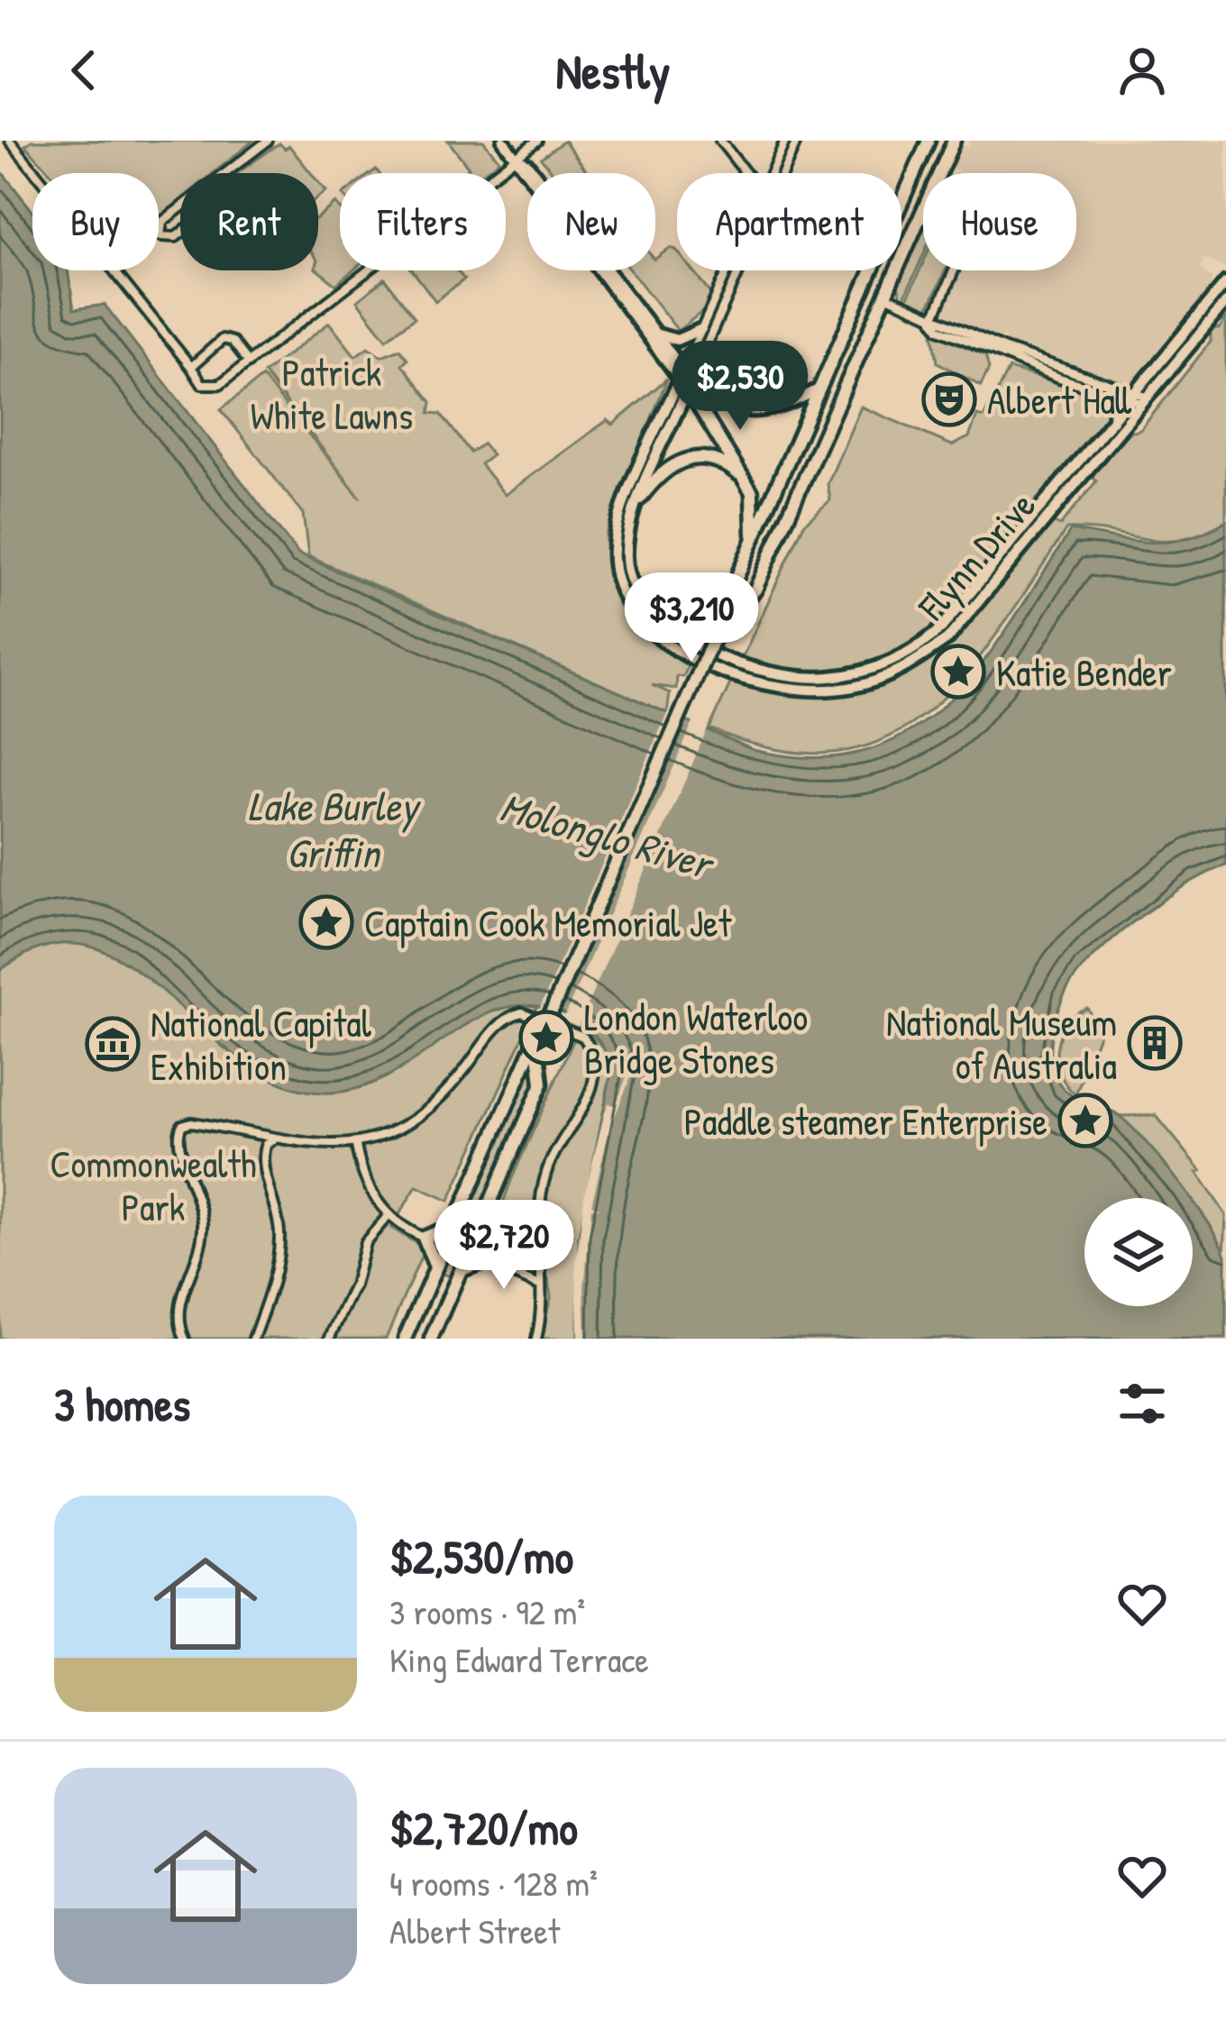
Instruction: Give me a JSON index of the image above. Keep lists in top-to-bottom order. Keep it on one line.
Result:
{"streets":{"main road":["Flynn Drive"]},"water":["Lake Burley Griffin","Molonglo River"],"parks":["Patrick White Lawns","Commonwealth Park"],"places":{"theatre":["Albert Hall"],"place":["Katie Bender","Captain Cook Memorial Jet","London Waterloo Bridge Stones","Paddle steamer Enterprise"],"building":["National Museum of Australia"],"museum":["National Capital Exhibition"]},"page":{"header":"Nestly","chip":["Buy","Rent","Filters","New","Apartment","House"],"price":["$2,530","$3,210","$2,720"],"heading":"3 homes","list":[{"name":"$2,530/mo","note":"3 rooms · 92 m² · King Edward Terrace"},{"name":"$2,720/mo","note":"4 rooms · 128 m² · Albert Street"}]}}
